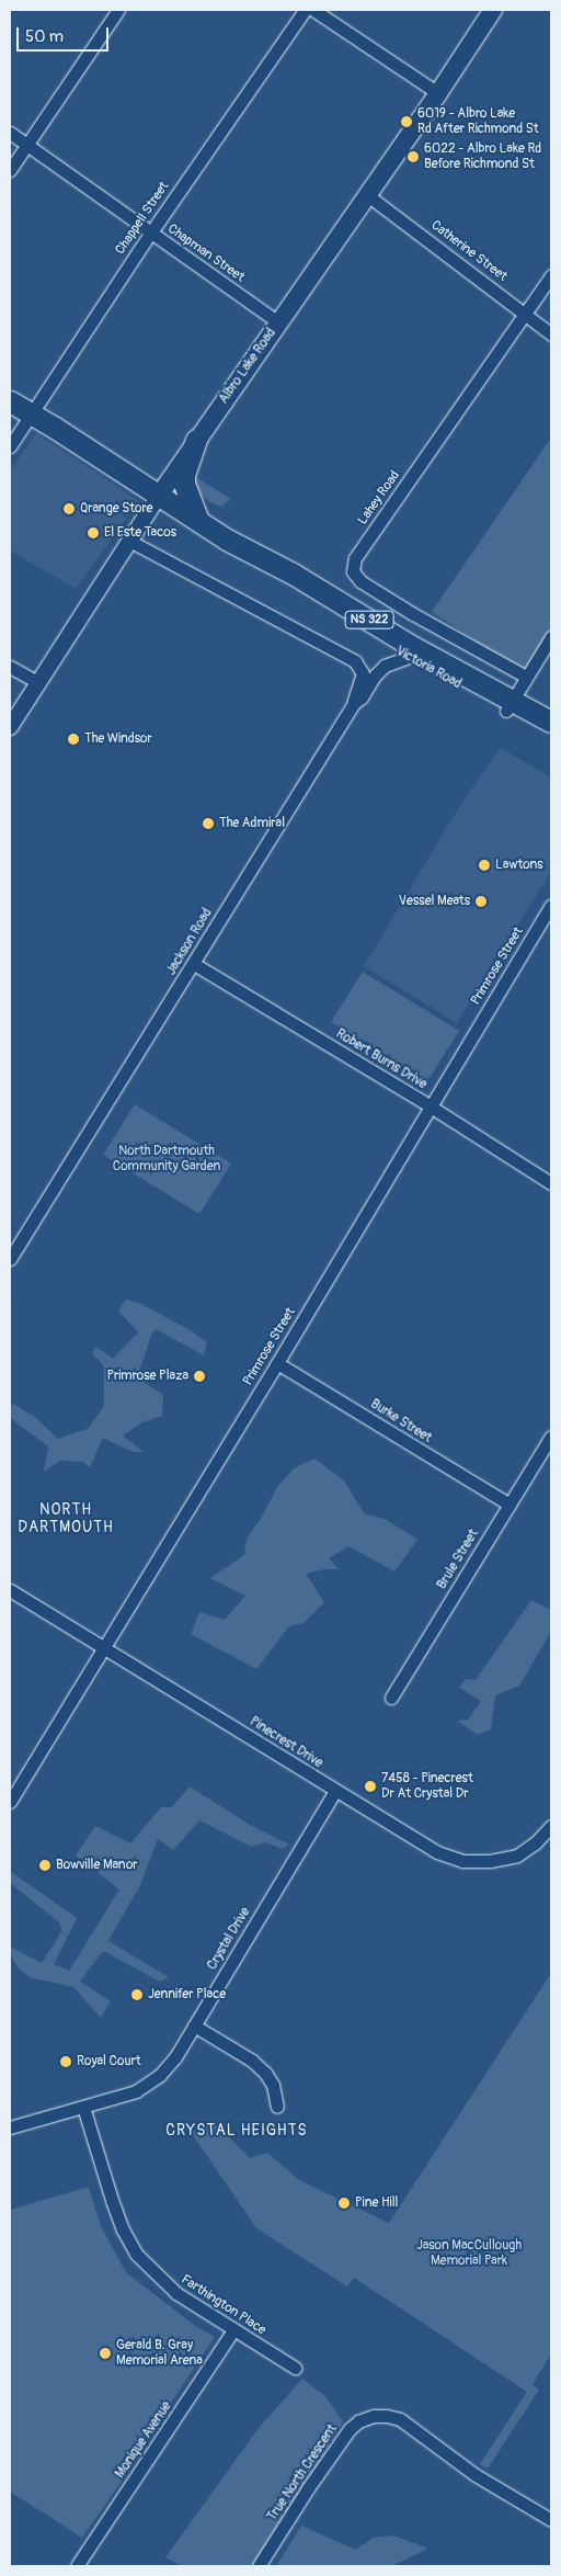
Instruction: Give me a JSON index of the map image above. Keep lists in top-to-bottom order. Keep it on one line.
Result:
{"streets":{"main road":["Albro Lake Road","NS 322","Victoria Road"],"street":["Chappell Street","Catherine Street","Chapman Street","Lahey Road","Jackson Road","Primrose Street","Robert Burns Drive","Burke Street","Brule Street","Pinecrest Drive","Crystal Drive","Farthington Place","Monique Avenue","True North Crescent"]},"crossings":[["Chappell Street","Chapman Street"],["Chappell Street","Victoria Road"],["Catherine Street","Albro Lake Road"],["Catherine Street","Lahey Road"],["Chapman Street","Albro Lake Road"],["Albro Lake Road","Victoria Road"],["Victoria Road","Jackson Road"],["Jackson Road","Robert Burns Drive"],["Primrose Street","Robert Burns Drive"],["Primrose Street","Burke Street"],["Primrose Street","Pinecrest Drive"],["Burke Street","Brule Street"],["Pinecrest Drive","Crystal Drive"],["Crystal Drive","Farthington Place"],["Farthington Place","Monique Avenue"]],"districts":["NORTH DARTMOUTH","CRYSTAL HEIGHTS"],"parks":["North Dartmouth Community Garden","Jason MacCullough Memorial Park"],"places":["6019 - Albro Lake Rd After Richmond St","6022 - Albro Lake Rd Before Richmond St","Qrange Store","El Este Tacos","The Windsor","The Admiral","Lawtons","Vessel Meats","Primrose Plaza","7458 - Pinecrest Dr At Crystal Dr","Bowville Manor","Jennifer Place","Royal Court","Pine Hill","Gerald B. Gray Memorial Arena"],"scale_bar":"50 m"}
